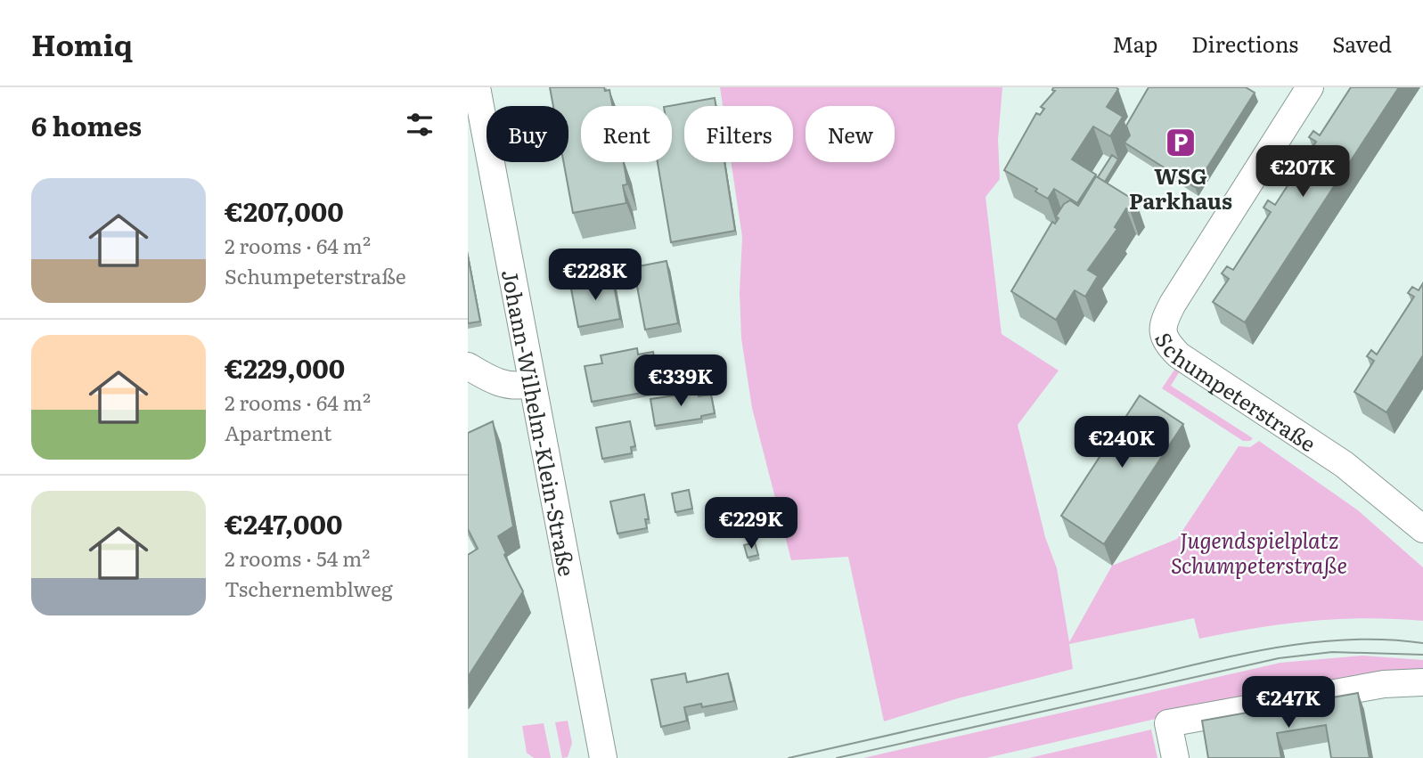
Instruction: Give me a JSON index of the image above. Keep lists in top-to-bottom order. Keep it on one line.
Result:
{"streets":{"street":["Schumpeterstraße","Johann-Wilhelm-Klein-Straße"]},"parks":["Jugendspielplatz Schumpeterstraße"],"places":{"parking":["WSG Parkhaus"]},"page":{"header":"Homiq","nav":["Map","Directions","Saved"],"heading":"6 homes","chip":["Buy","Rent","Filters","New"],"price":["€207K","€228K","€339K","€240K","€229K","€247K"],"list":[{"name":"€207,000","note":"2 rooms · 64 m² · Schumpeterstraße"},{"name":"€229,000","note":"2 rooms · 64 m² · Apartment"},{"name":"€247,000","note":"2 rooms · 54 m² · Tschernemblweg"}]}}
